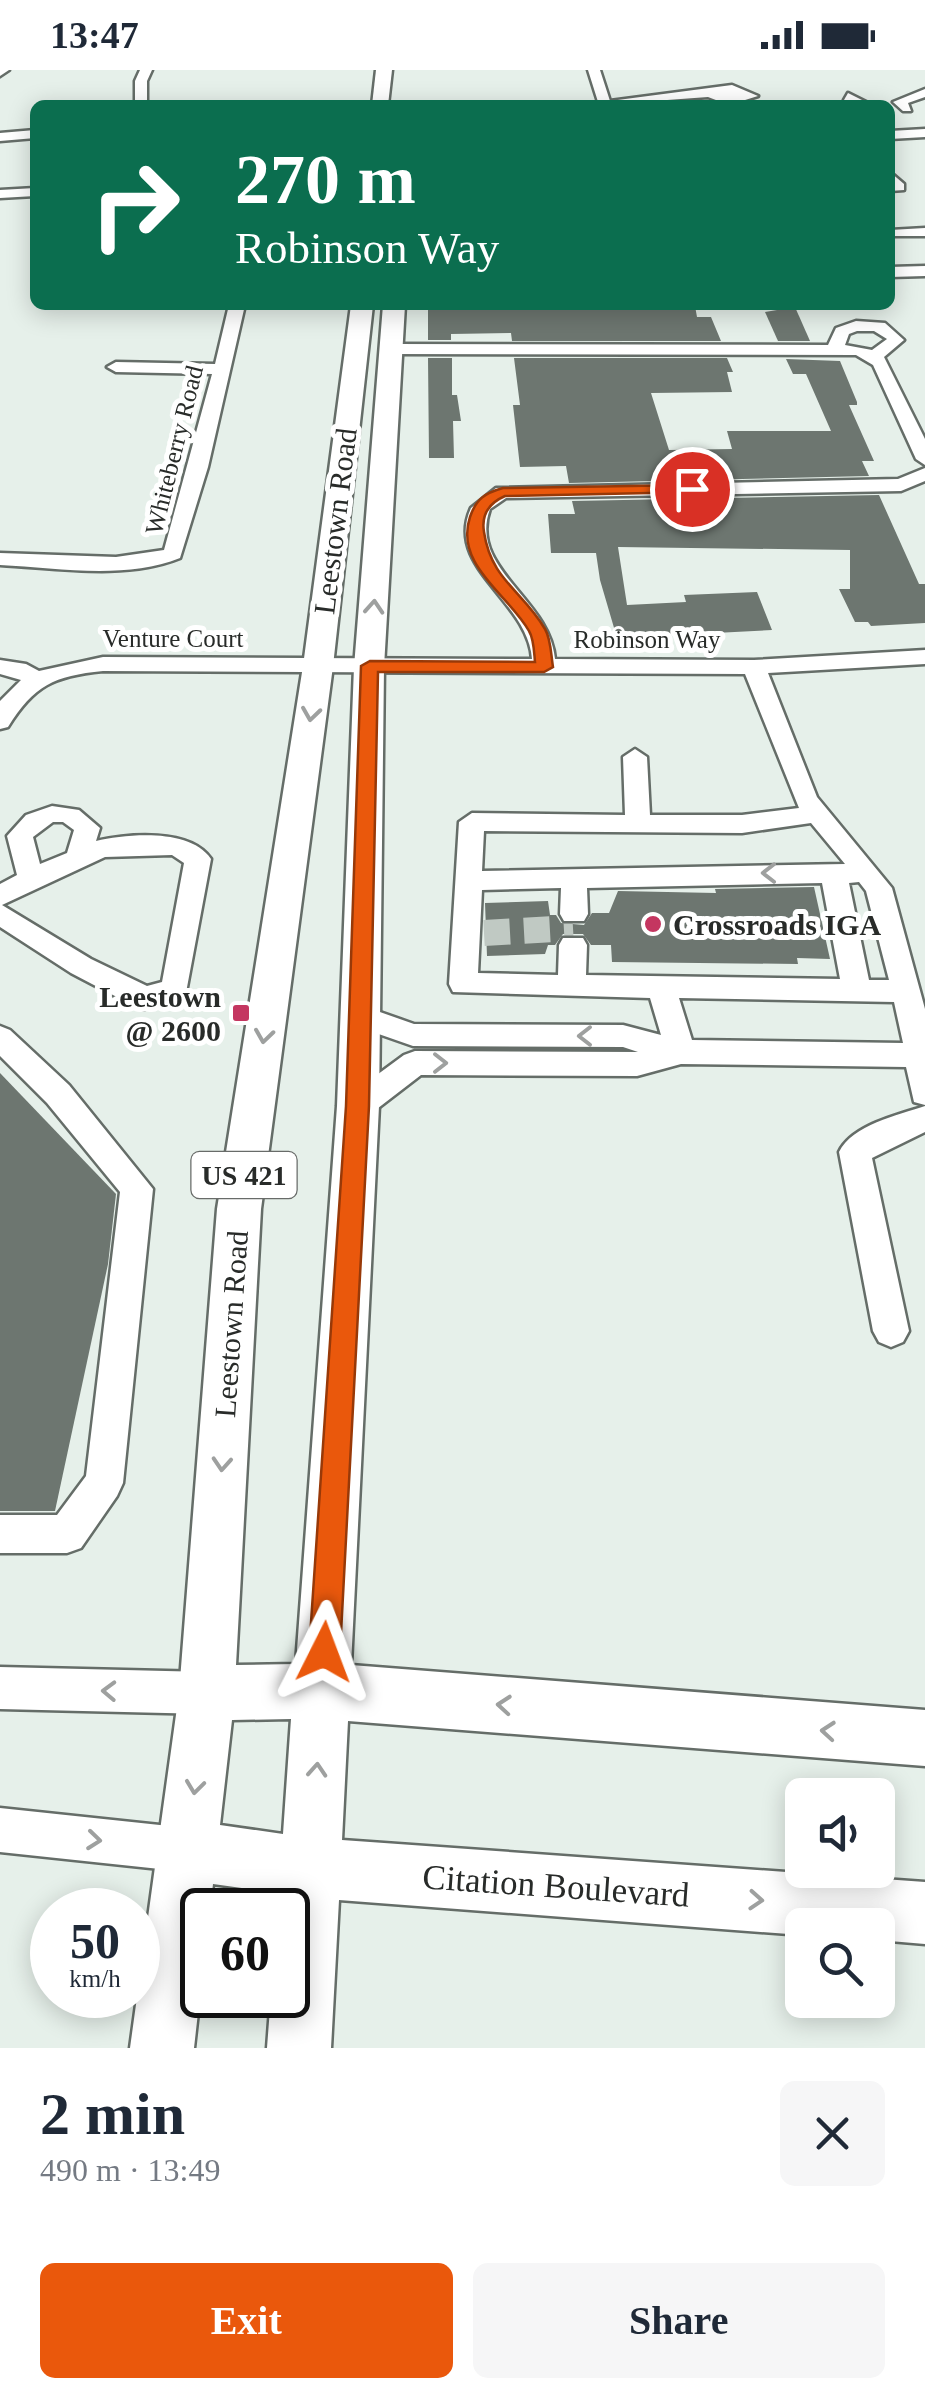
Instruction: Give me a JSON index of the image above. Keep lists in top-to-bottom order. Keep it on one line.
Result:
{"streets":{"main road":["Leestown Road","US 421","Citation Boulevard"],"street":["Whiteberry Road","Venture Court","Robinson Way"]},"crossings":[["Leestown Road","Venture Court"],["Leestown Road","Robinson Way"],["Leestown Road","Citation Boulevard"],["Venture Court","Robinson Way"]],"places":{"other":["Crossroads IGA"],"transit":["Leestown @ 2600"]},"page":{"status":"13:47","turn":["270 m","Robinson Way"],"speed":"50 km/h","limit":"60","heading":["2 min","490 m · 13:49"],"buttons":["Exit","Share"]}}
